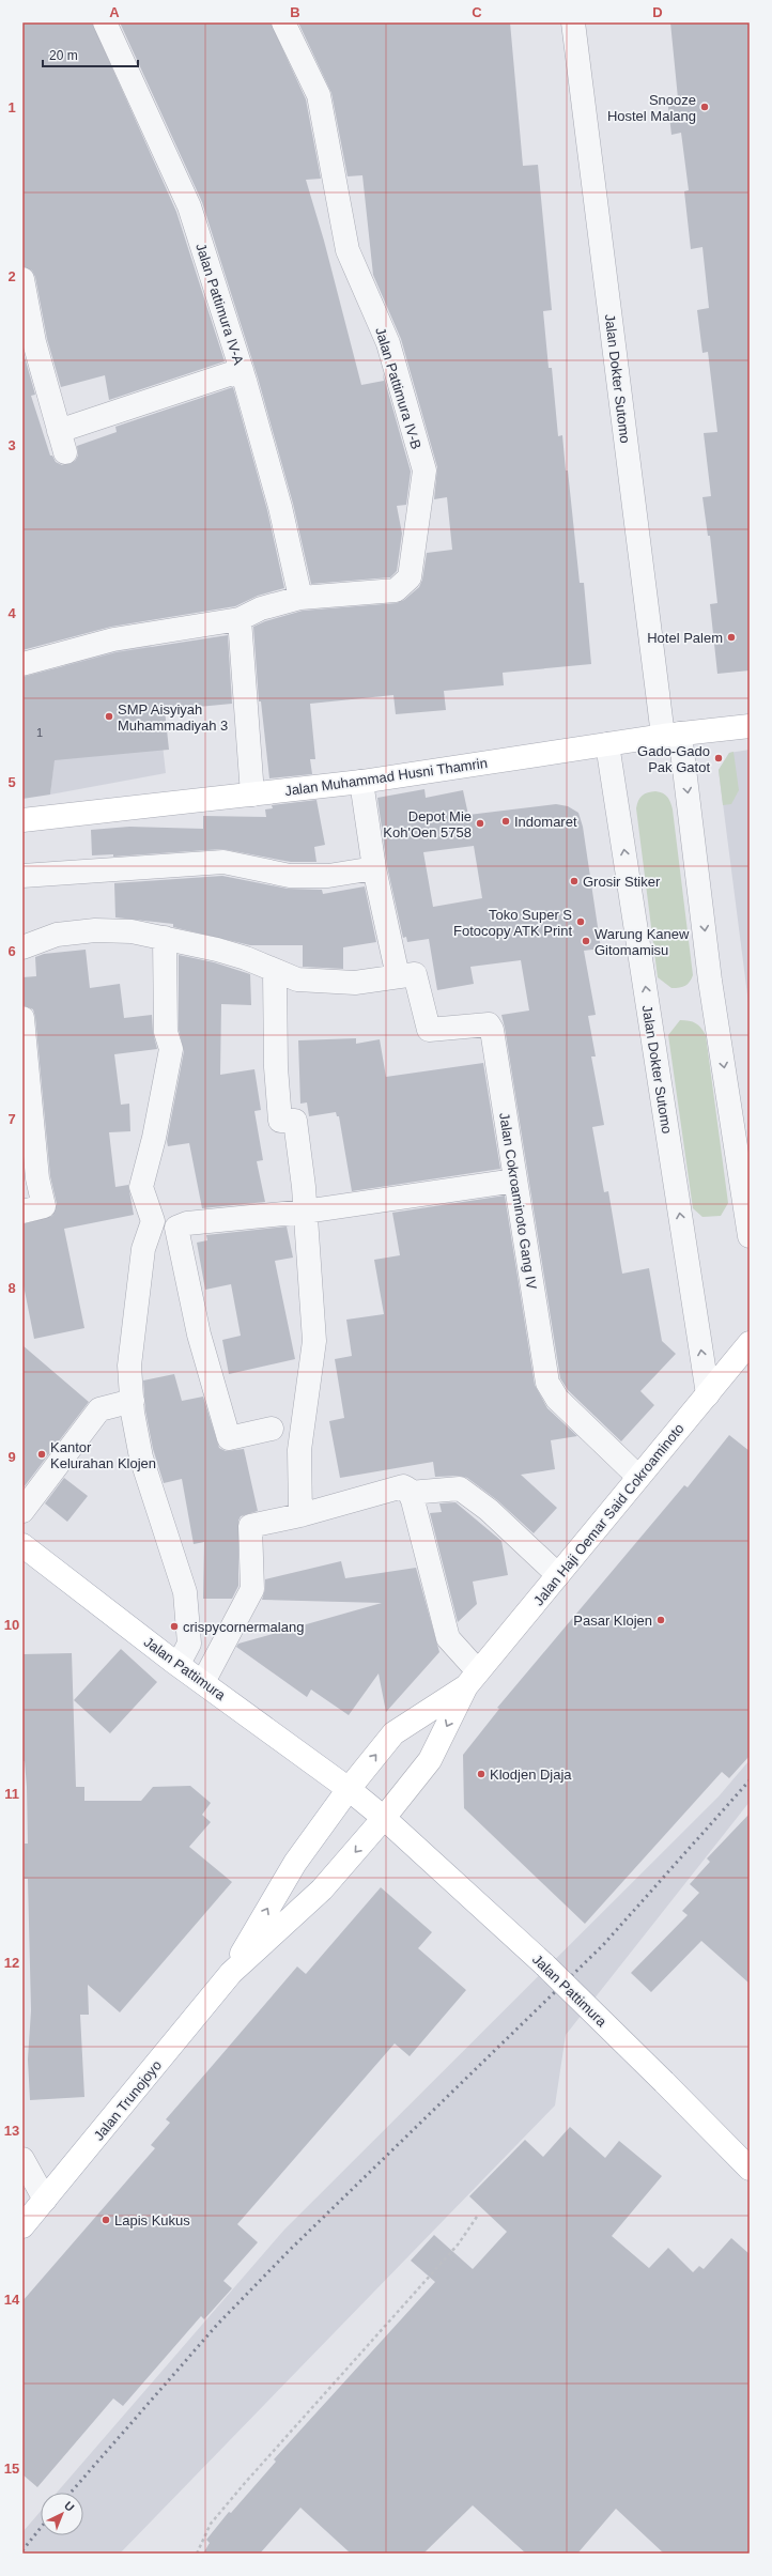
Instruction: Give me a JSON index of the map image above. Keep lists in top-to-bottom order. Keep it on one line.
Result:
{"streets":{"main road":["Jalan Muhammad Husni Thamrin","Jalan Haji Oemar Said Cokroaminoto","Jalan Pattimura","Jalan Trunojoyo"],"street":["Jalan Pattimura IV-A","Jalan Dokter Sutomo","Jalan Pattimura IV-B","Jalan Cokroaminoto Gang IV"]},"crossings":[["Jalan Pattimura IV-A","Jalan Pattimura IV-B"],["Jalan Dokter Sutomo","Jalan Muhammad Husni Thamrin"],["Jalan Dokter Sutomo","Jalan Haji Oemar Said Cokroaminoto"],["Jalan Cokroaminoto Gang IV","Jalan Haji Oemar Said Cokroaminoto"],["Jalan Haji Oemar Said Cokroaminoto","Jalan Pattimura"],["Jalan Haji Oemar Said Cokroaminoto","Jalan Trunojoyo"],["Jalan Pattimura","Jalan Trunojoyo"]],"places":["Snooze Hostel Malang","Hotel Palem","SMP Aisyiyah Muhammadiyah 3","Gado-Gado Pak Gatot","Indomaret","Depot Mie Koh'Oen 5758","Grosir Stiker","Toko Super S Fotocopy ATK Print","Warung Kanew Gitomamisu","Kantor Kelurahan Klojen","Pasar Klojen","crispycornermalang","Klodjen Djaja","Lapis Kukus"],"house_numbers":["1"],"scale_bar":"20 m","north":"top right","grid":{"columns":["A","B","C","D"],"rows":["1","2","3","4","5","6","7","8","9","10","11","12","13","14","15"]}}
